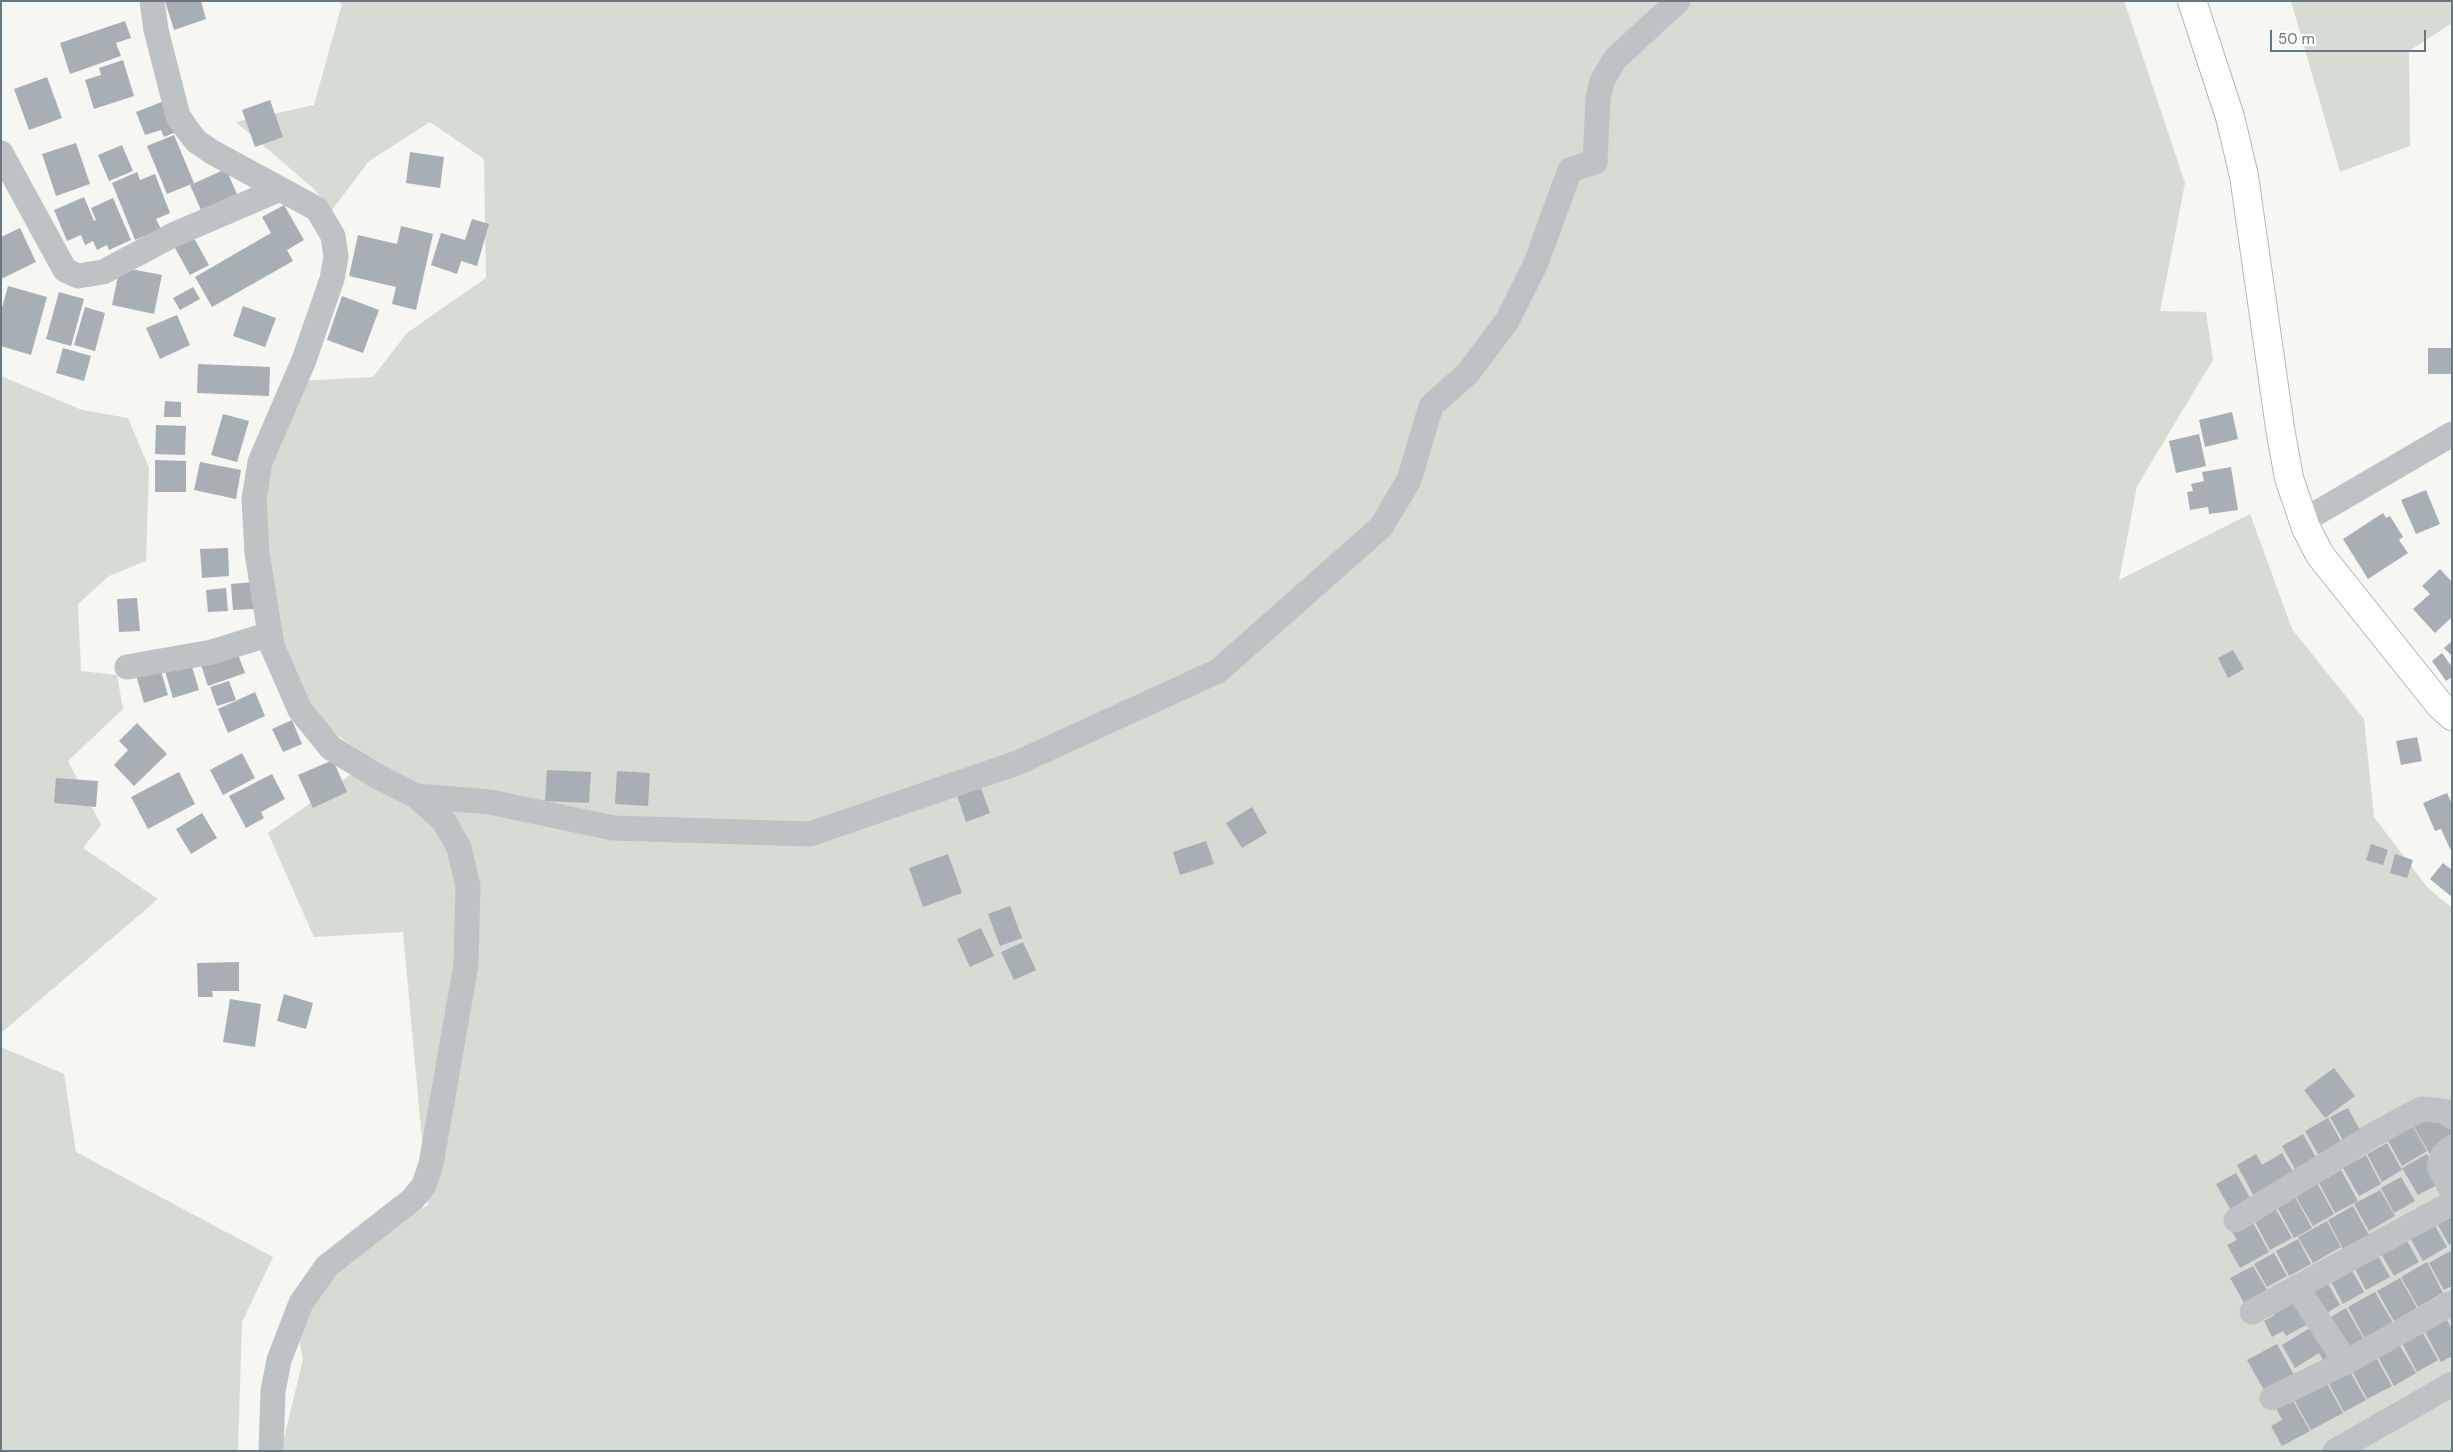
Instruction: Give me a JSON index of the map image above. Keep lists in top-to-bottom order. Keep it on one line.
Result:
{"scale_bar":"50 m"}
